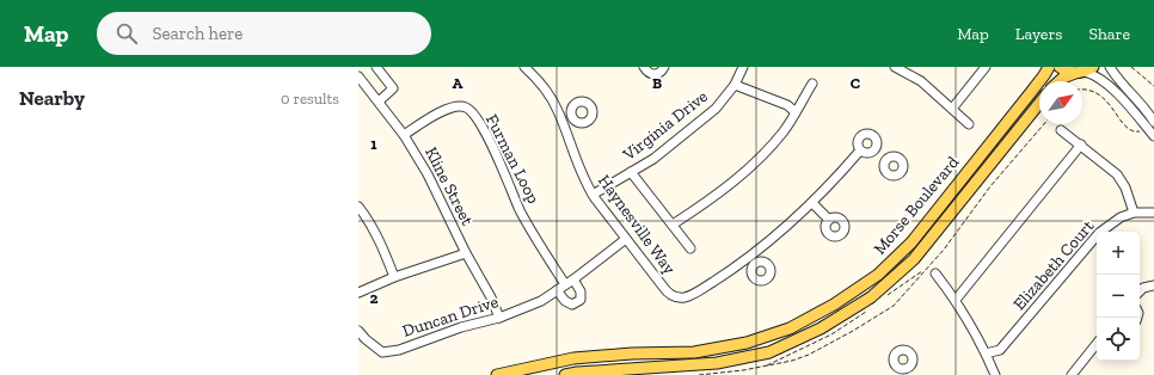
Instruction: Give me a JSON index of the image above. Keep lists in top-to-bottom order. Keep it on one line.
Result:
{"streets":{"main road":["Morse Boulevard"],"street":["Virginia Drive","Furman Loop","Kline Street","Haynesville Way","Elizabeth Court","Duncan Drive"]},"crossings":[["Virginia Drive","Haynesville Way"],["Furman Loop","Kline Street"],["Furman Loop","Duncan Drive"],["Kline Street","Duncan Drive"],["Haynesville Way","Duncan Drive"]],"north":"top right","page":{"header":"Map","search":"Search here","nav":["Map","Layers","Share"],"heading":["Nearby","0 results"],"map_buttons":["+","−"]},"grid":{"columns":["A","B","C"],"rows":["1","2"]}}
